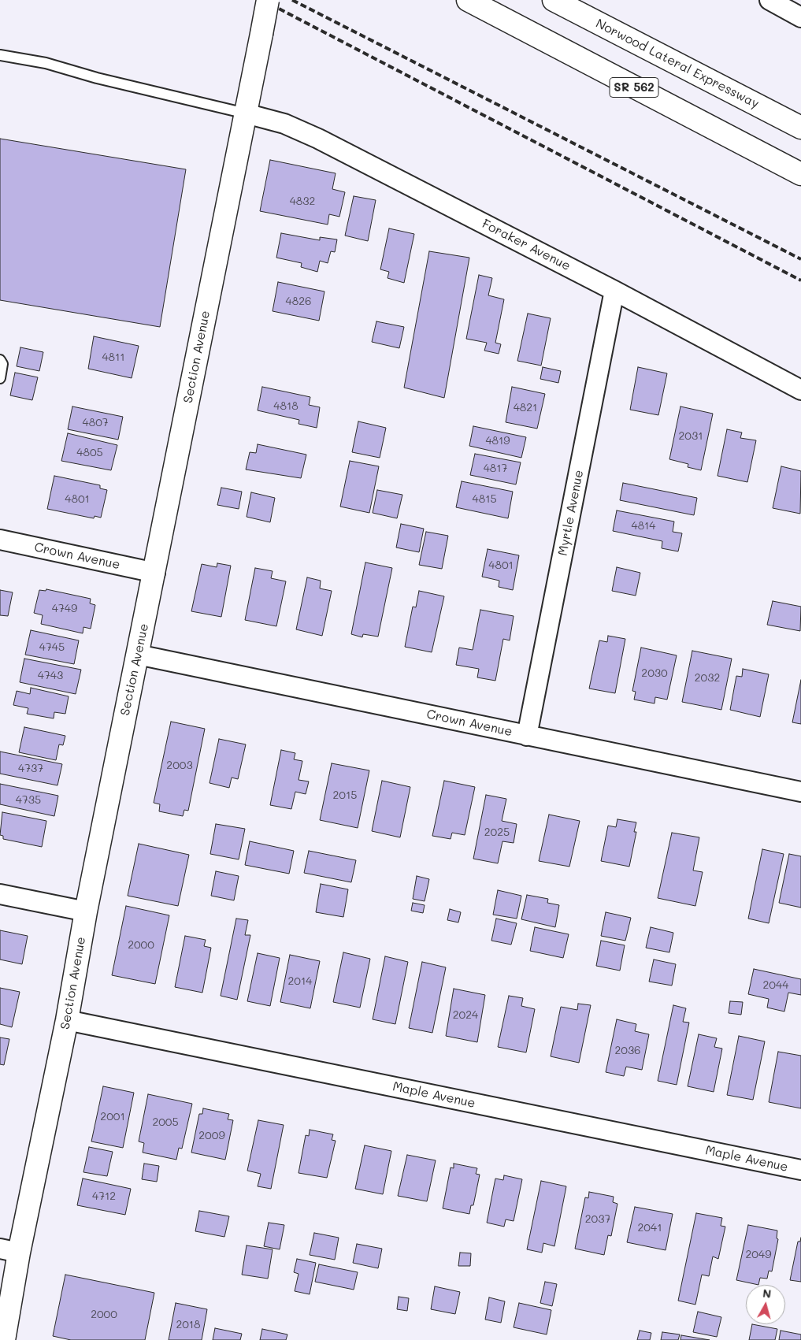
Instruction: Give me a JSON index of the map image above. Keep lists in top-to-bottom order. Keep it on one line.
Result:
{"streets":{"main road":["Norwood Lateral Expressway","SR 562","Section Avenue"],"street":["Foraker Avenue","Myrtle Avenue","Crown Avenue","Maple Avenue"]},"crossings":[["Foraker Avenue","Section Avenue"],["Foraker Avenue","Myrtle Avenue"],["Section Avenue","Crown Avenue"],["Section Avenue","Maple Avenue"],["Myrtle Avenue","Crown Avenue"]],"house_numbers":["4832","4826","4811","4818","4821","4807","2031","4819","4805","4817","4801","4815","4814","4801","4749","4745","2030","4743","2032","2003","4737","2015","4735","2025","2000","2014","2044","2024","2036","2001","2005","2009","4712","2037","2041","2049","2000","2018"],"north":"top"}
